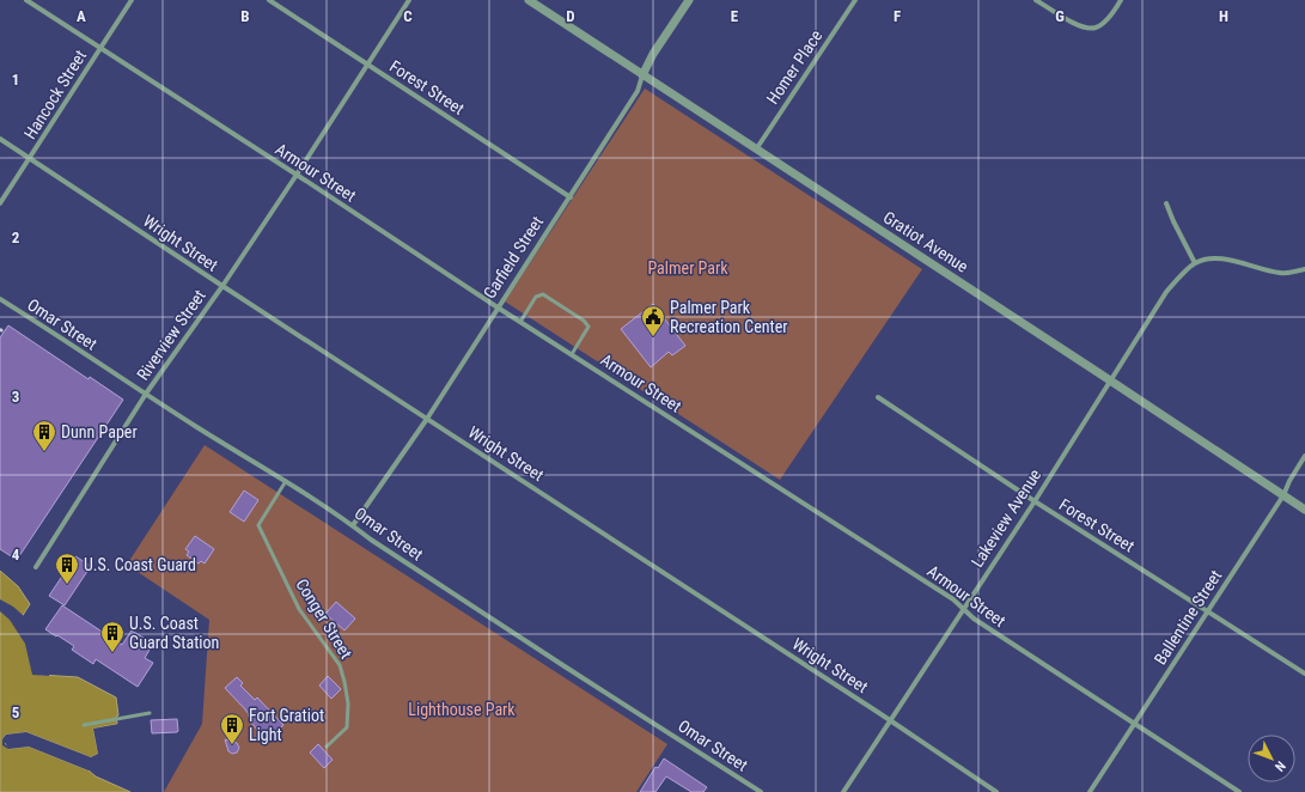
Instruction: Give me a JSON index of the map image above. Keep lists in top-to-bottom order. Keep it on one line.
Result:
{"streets":{"street":["Homer Place","Forest Street","Hancock Street","Armour Street","Gratiot Avenue","Wright Street","Garfield Street","Omar Street","Riverview Street","Lakeview Avenue","Ballentine Street"],"lane":["Conger Street"]},"crossings":[["Homer Place","Gratiot Avenue"],["Forest Street","Garfield Street"],["Forest Street","Riverview Street"],["Forest Street","Lakeview Avenue"],["Forest Street","Ballentine Street"],["Hancock Street","Armour Street"],["Hancock Street","Wright Street"],["Armour Street","Garfield Street"],["Armour Street","Riverview Street"],["Armour Street","Lakeview Avenue"],["Armour Street","Ballentine Street"],["Gratiot Avenue","Garfield Street"],["Gratiot Avenue","Lakeview Avenue"],["Gratiot Avenue","Ballentine Street"],["Wright Street","Garfield Street"],["Wright Street","Riverview Street"],["Wright Street","Lakeview Avenue"],["Garfield Street","Omar Street"],["Omar Street","Riverview Street"],["Omar Street","Conger Street"]],"parks":["Palmer Park","Lighthouse Park"],"places":{"public building":["Palmer Park Recreation Center"],"building":["Dunn Paper","U.S. Coast Guard","U.S. Coast Guard Station","Fort Gratiot Light"]},"north":"bottom right","grid":{"columns":["A","B","C","D","E","F","G","H"],"rows":["1","2","3","4","5"]}}
